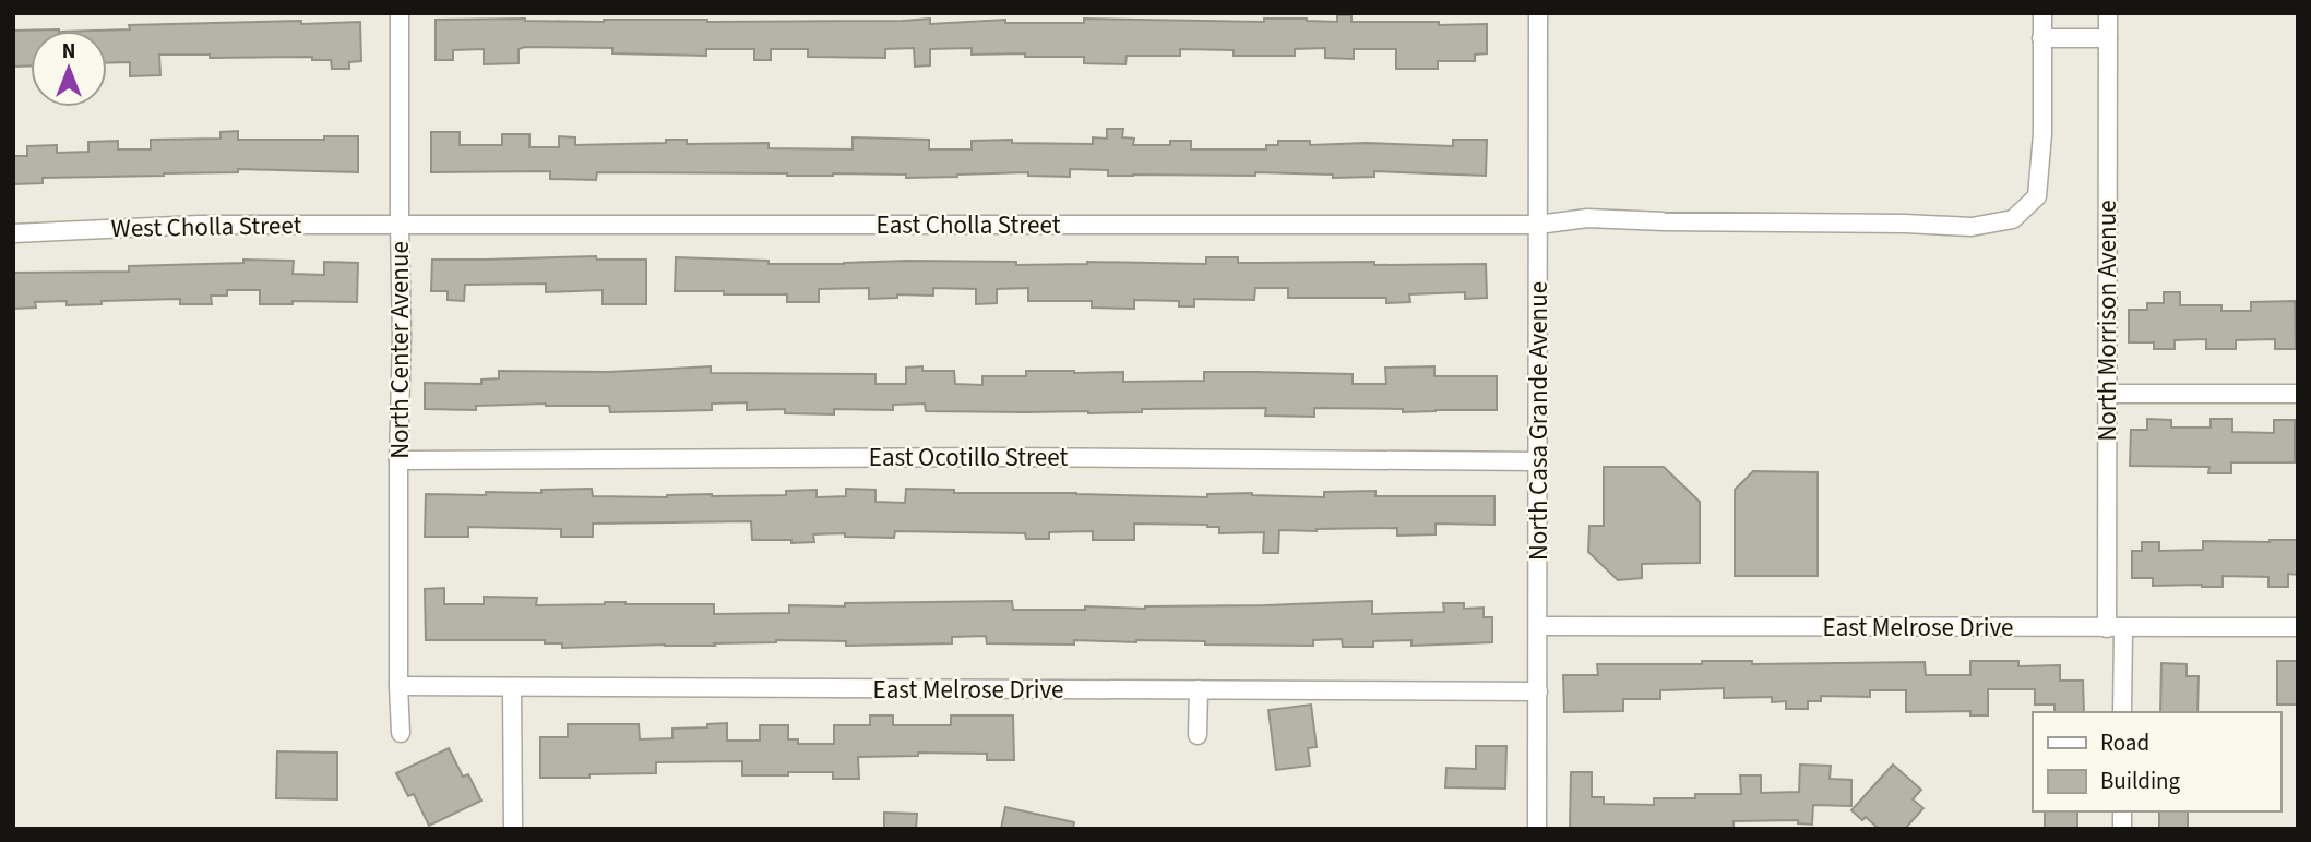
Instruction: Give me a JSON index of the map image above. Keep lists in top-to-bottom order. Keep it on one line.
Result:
{"streets":{"street":["East Cholla Street","West Cholla Street","North Morrison Avenue","North Center Avenue","North Casa Grande Avenue","East Ocotillo Street","East Melrose Drive"]},"crossings":[["East Cholla Street","West Cholla Street"],["East Cholla Street","North Center Avenue"],["East Cholla Street","North Casa Grande Avenue"],["West Cholla Street","North Center Avenue"],["North Morrison Avenue","East Melrose Drive"],["North Center Avenue","East Ocotillo Street"],["North Center Avenue","East Melrose Drive"],["North Casa Grande Avenue","East Ocotillo Street"],["North Casa Grande Avenue","East Melrose Drive"]],"legend":["Road","Building"],"north":"top"}
